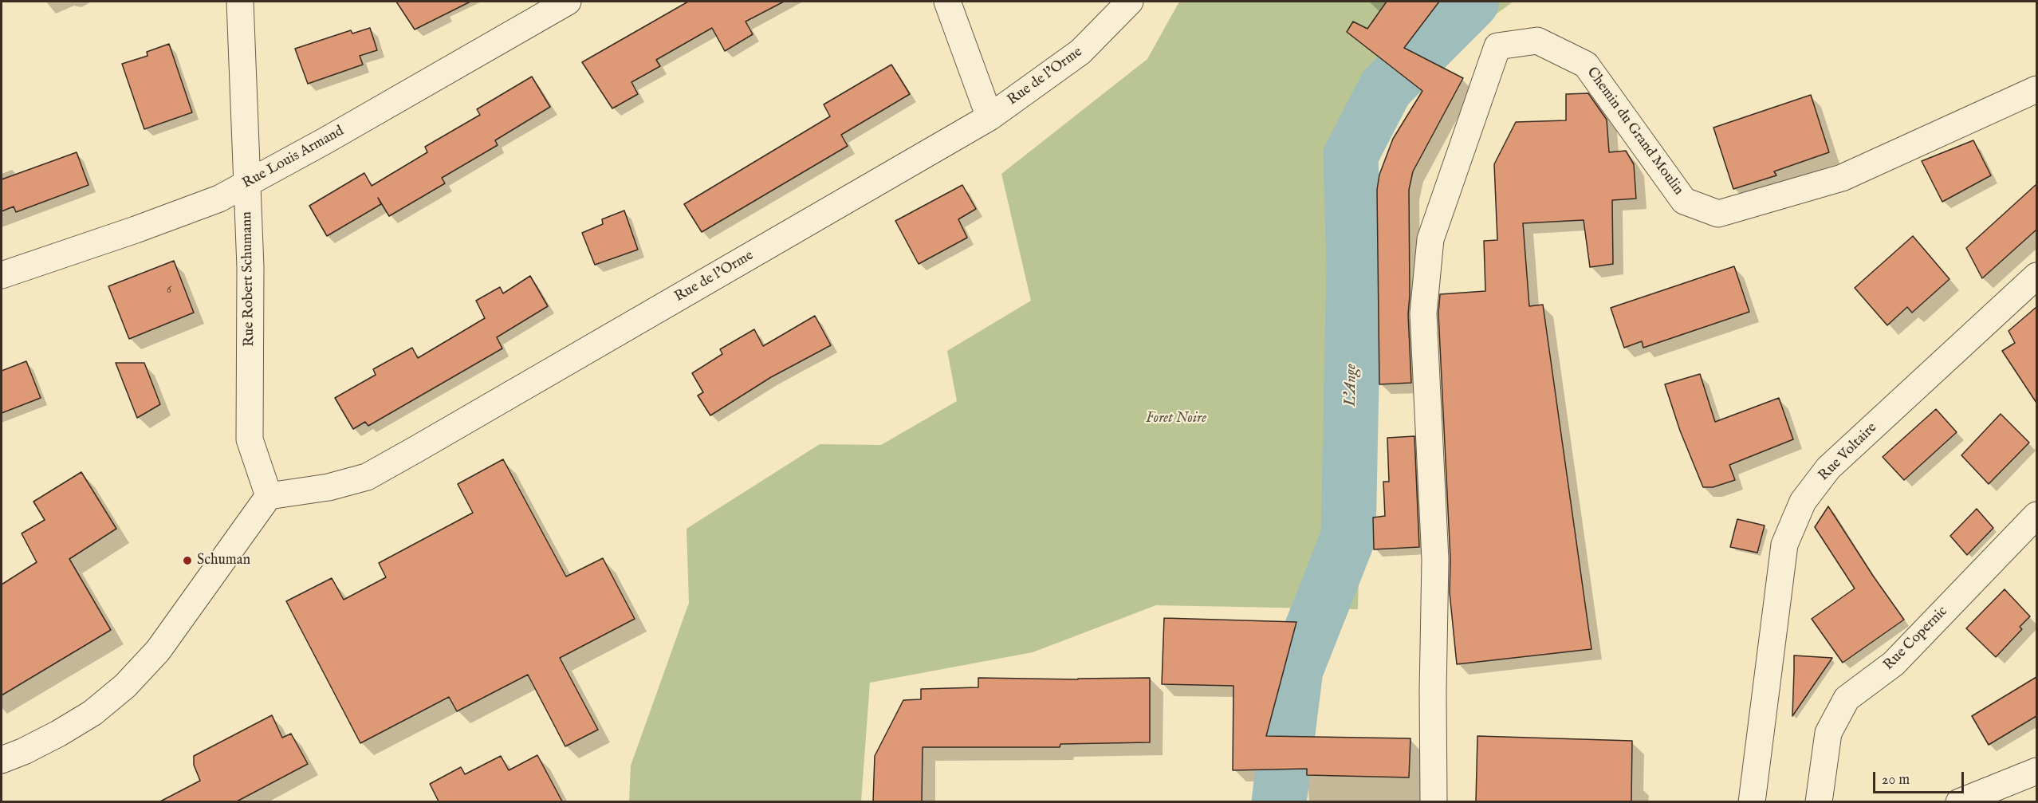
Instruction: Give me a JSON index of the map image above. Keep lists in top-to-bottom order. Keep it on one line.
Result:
{"streets":{"street":["Rue de l'Orme","Chemin du Grand Moulin","Rue Louis Armand","Rue Robert Schumann","Rue Voltaire","Rue Copernic"]},"crossings":[["Rue de l'Orme","Rue Robert Schumann"],["Rue Louis Armand","Rue Robert Schumann"]],"water":["L'Ange"],"parks":["Foret Noire"],"places":["Schuman"],"house_numbers":["6"],"scale_bar":"20 m"}
